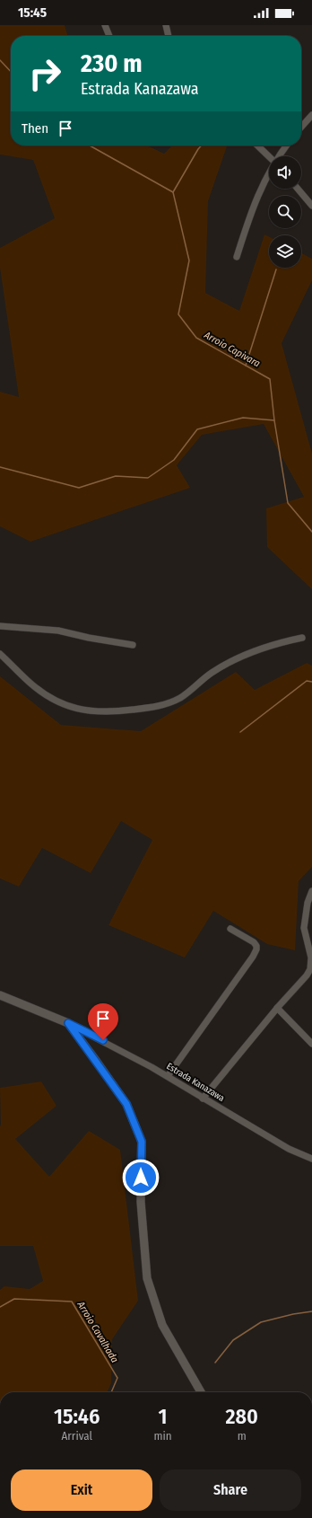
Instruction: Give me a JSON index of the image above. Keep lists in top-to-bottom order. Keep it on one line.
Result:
{"streets":{"street":["Estrada Kanazawa"]},"water":["Arroio Capivara","Arroio Cavalhada"],"page":{"status":"15:45","turn":["230 m","Estrada Kanazawa"],"then":"Then","eta":["15:46","Arrival","1","min","280","m"],"buttons":["Exit","Share"]}}
